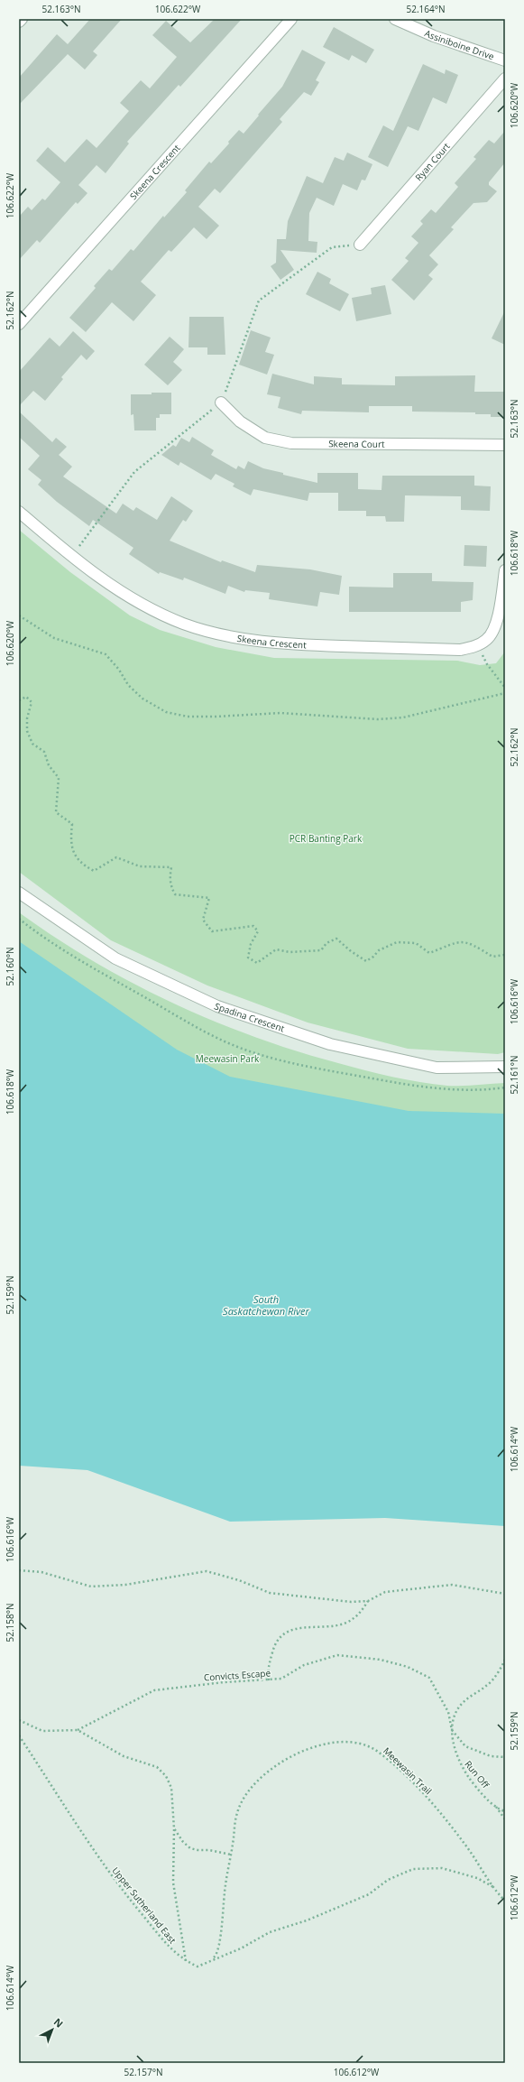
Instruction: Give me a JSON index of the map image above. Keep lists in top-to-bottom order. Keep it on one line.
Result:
{"streets":{"street":["Assiniboine Drive","Ryan Court","Skeena Crescent","Skeena Court","Spadina Crescent"],"path":["Convicts Escape","Meewasin Trail","Run Off","Upper Sutherland East"]},"crossings":[["Convicts Escape","Run Off"]],"water":["South Saskatchewan River"],"parks":["PCR Banting Park","Meewasin Park"],"north":"top right","coordinates":["52.163°N","106.622°W","52.164°N","106.620°W","52.162°N","106.618°W","52.160°N","106.616°W","52.161°N","52.159°N","106.614°W","52.158°N","106.612°W","52.157°N"]}
